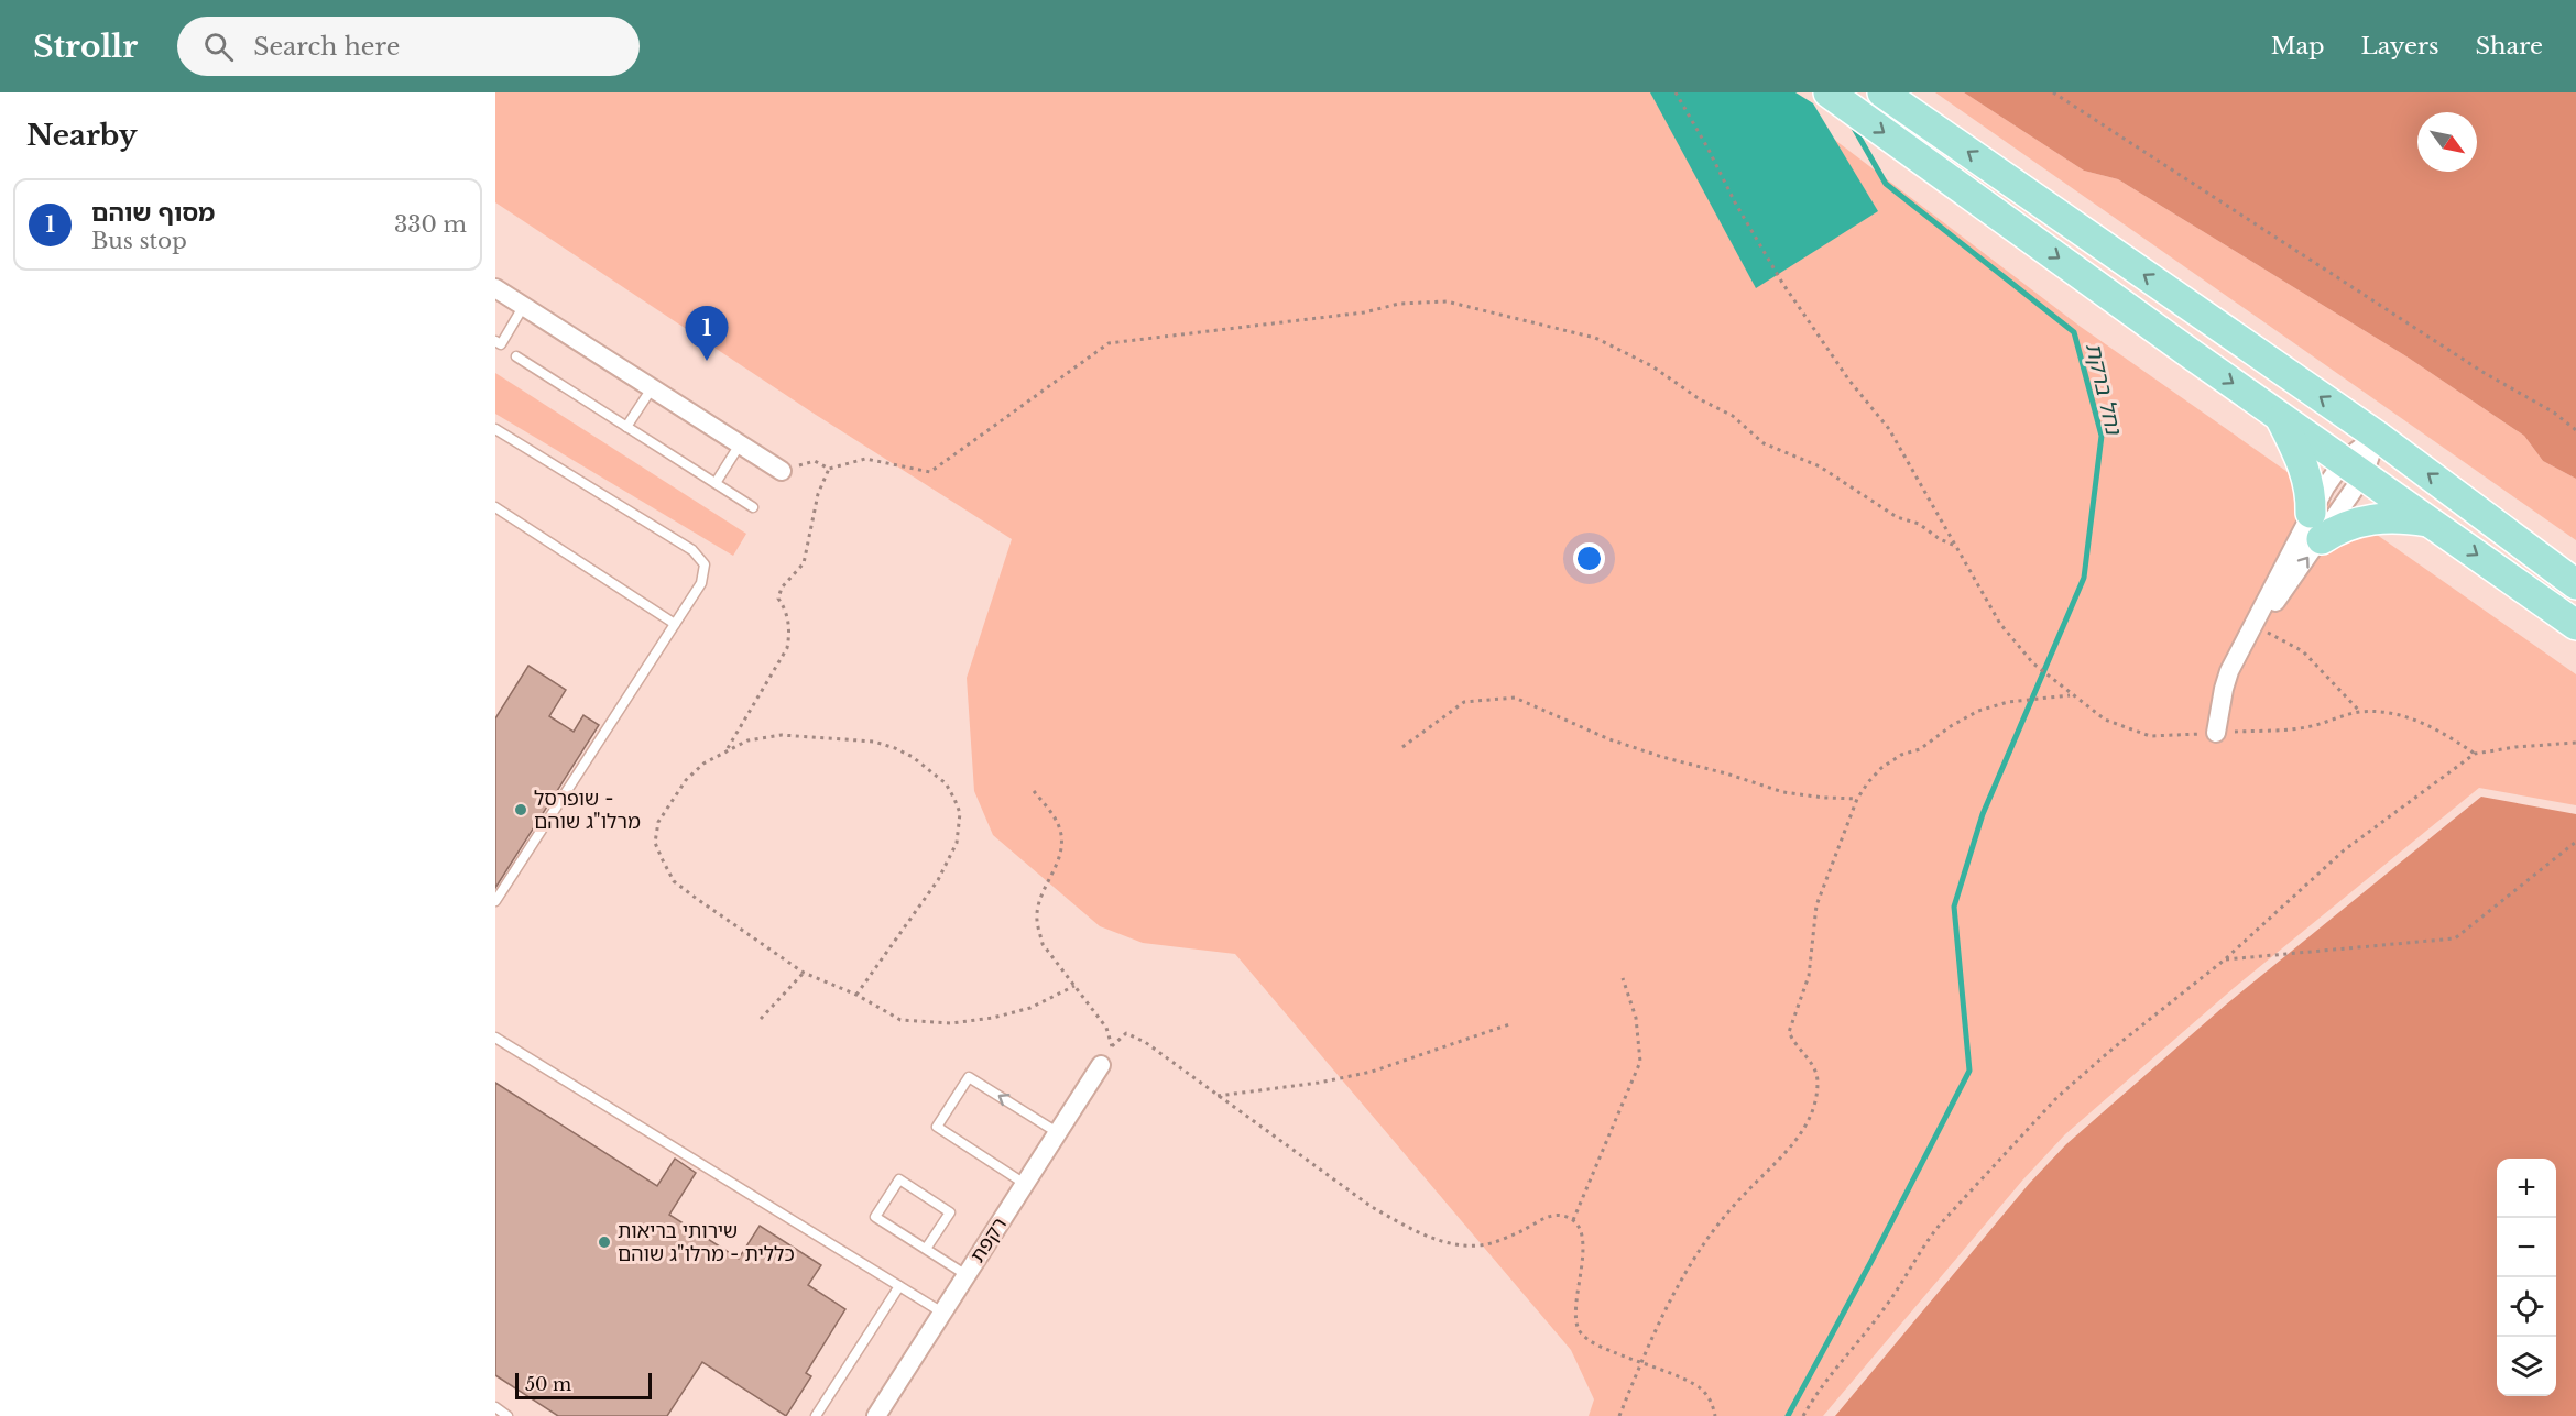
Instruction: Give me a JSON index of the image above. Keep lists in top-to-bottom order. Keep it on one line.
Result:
{"streets":{"street":["רקפת"]},"water":["נחל ברקת"],"places":["שופרסל - מרלו\"ג שוהם","שירותי בריאות כללית - מרלו\"ג שוהם"],"scale_bar":"50 m","north":"bottom right","page":{"header":"Strollr","search":"Search here","nav":["Map","Layers","Share"],"heading":"Nearby","list":[{"mark":"1","name":"מסוף שוהם","note":"Bus stop","value":"330 m"}],"pins":"1","map_buttons":["+","−"],"scale":"50 m"}}
